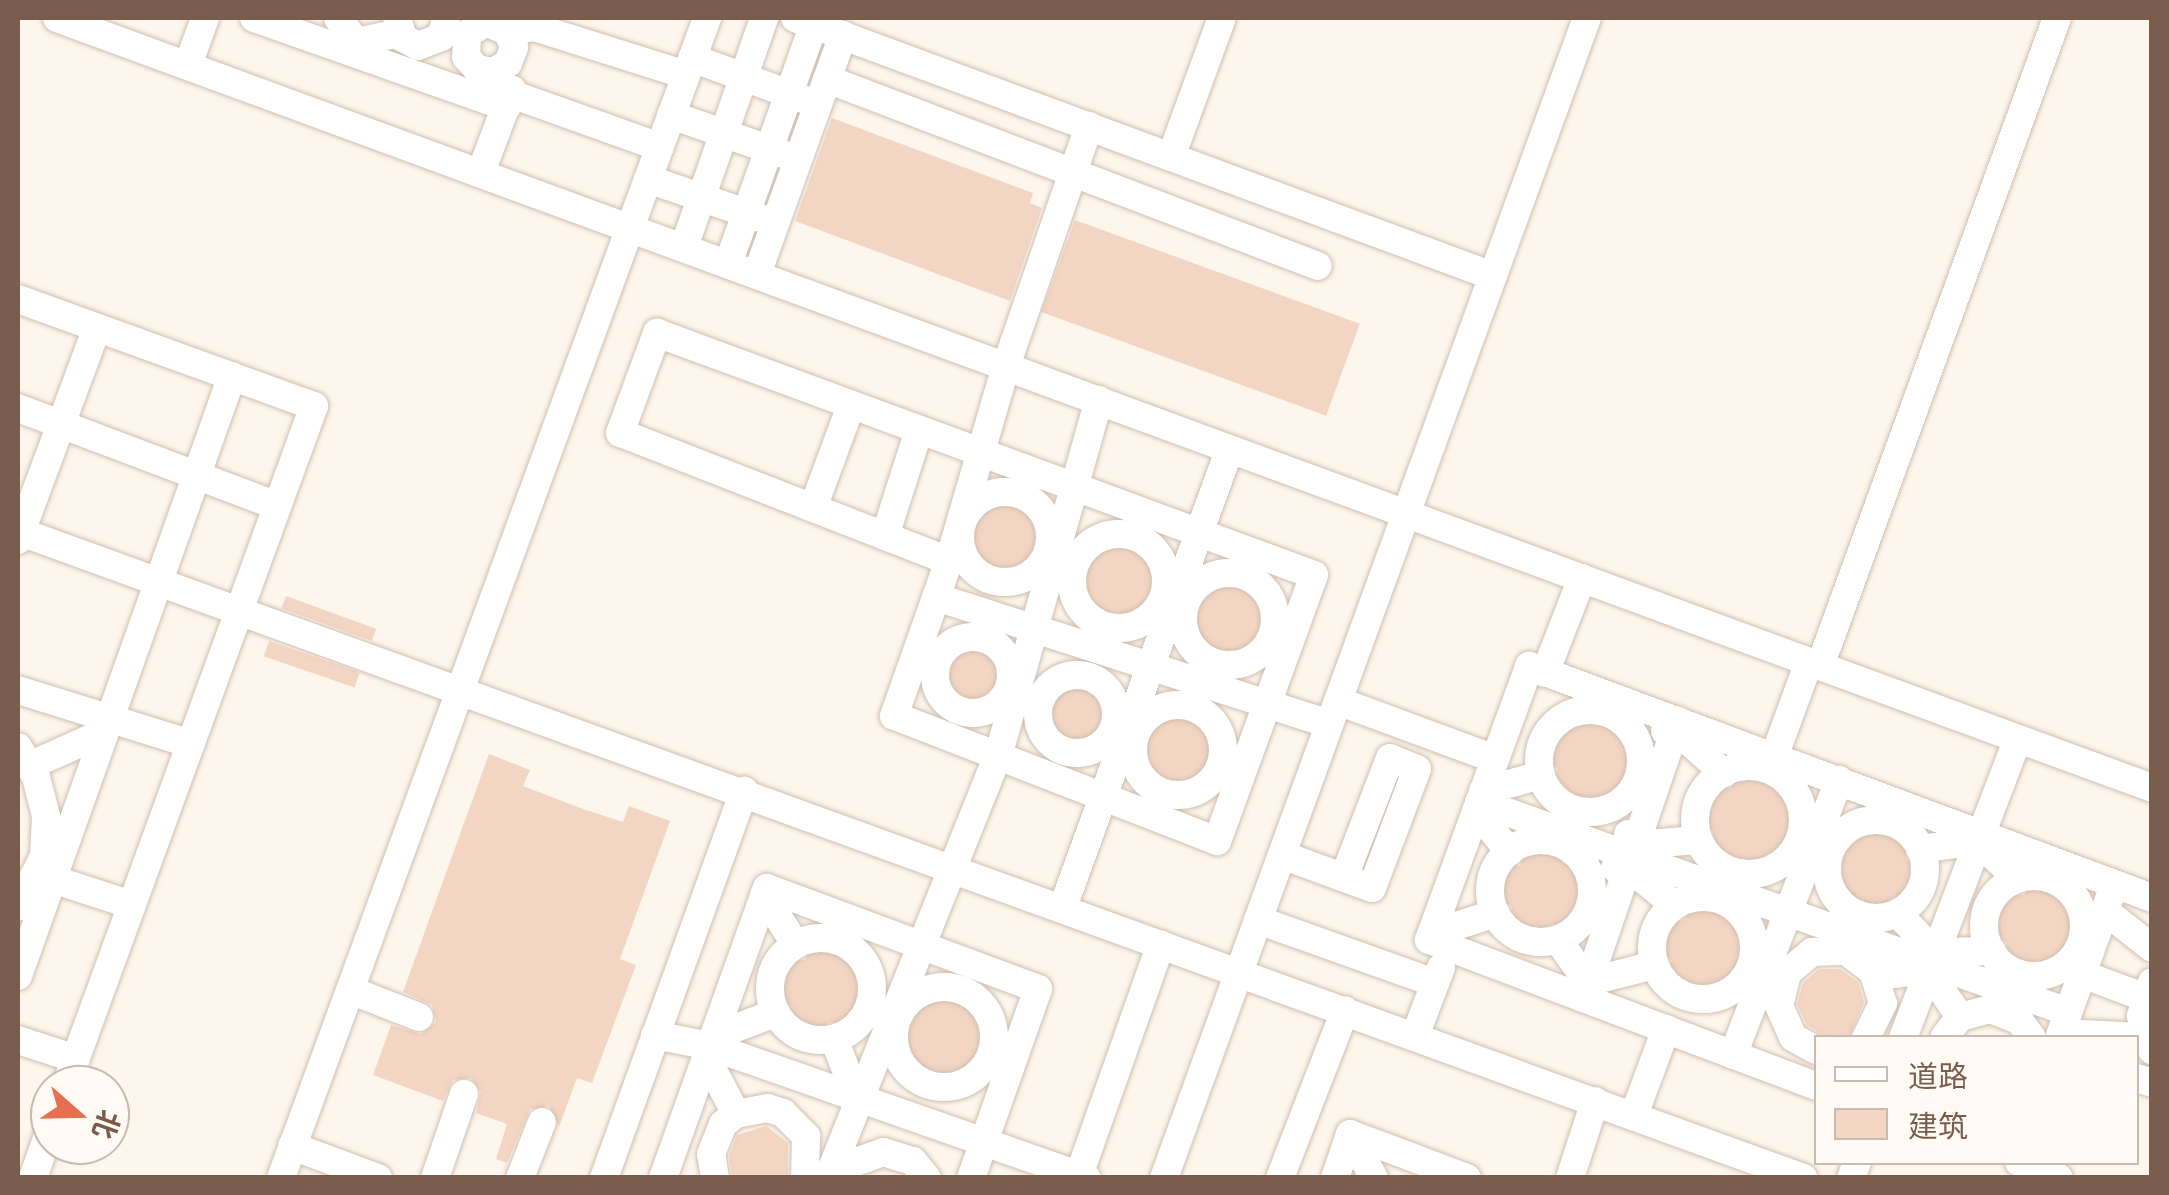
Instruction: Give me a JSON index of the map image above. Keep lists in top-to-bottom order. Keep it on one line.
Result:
{"legend":["道路","建筑"],"north":"right"}
